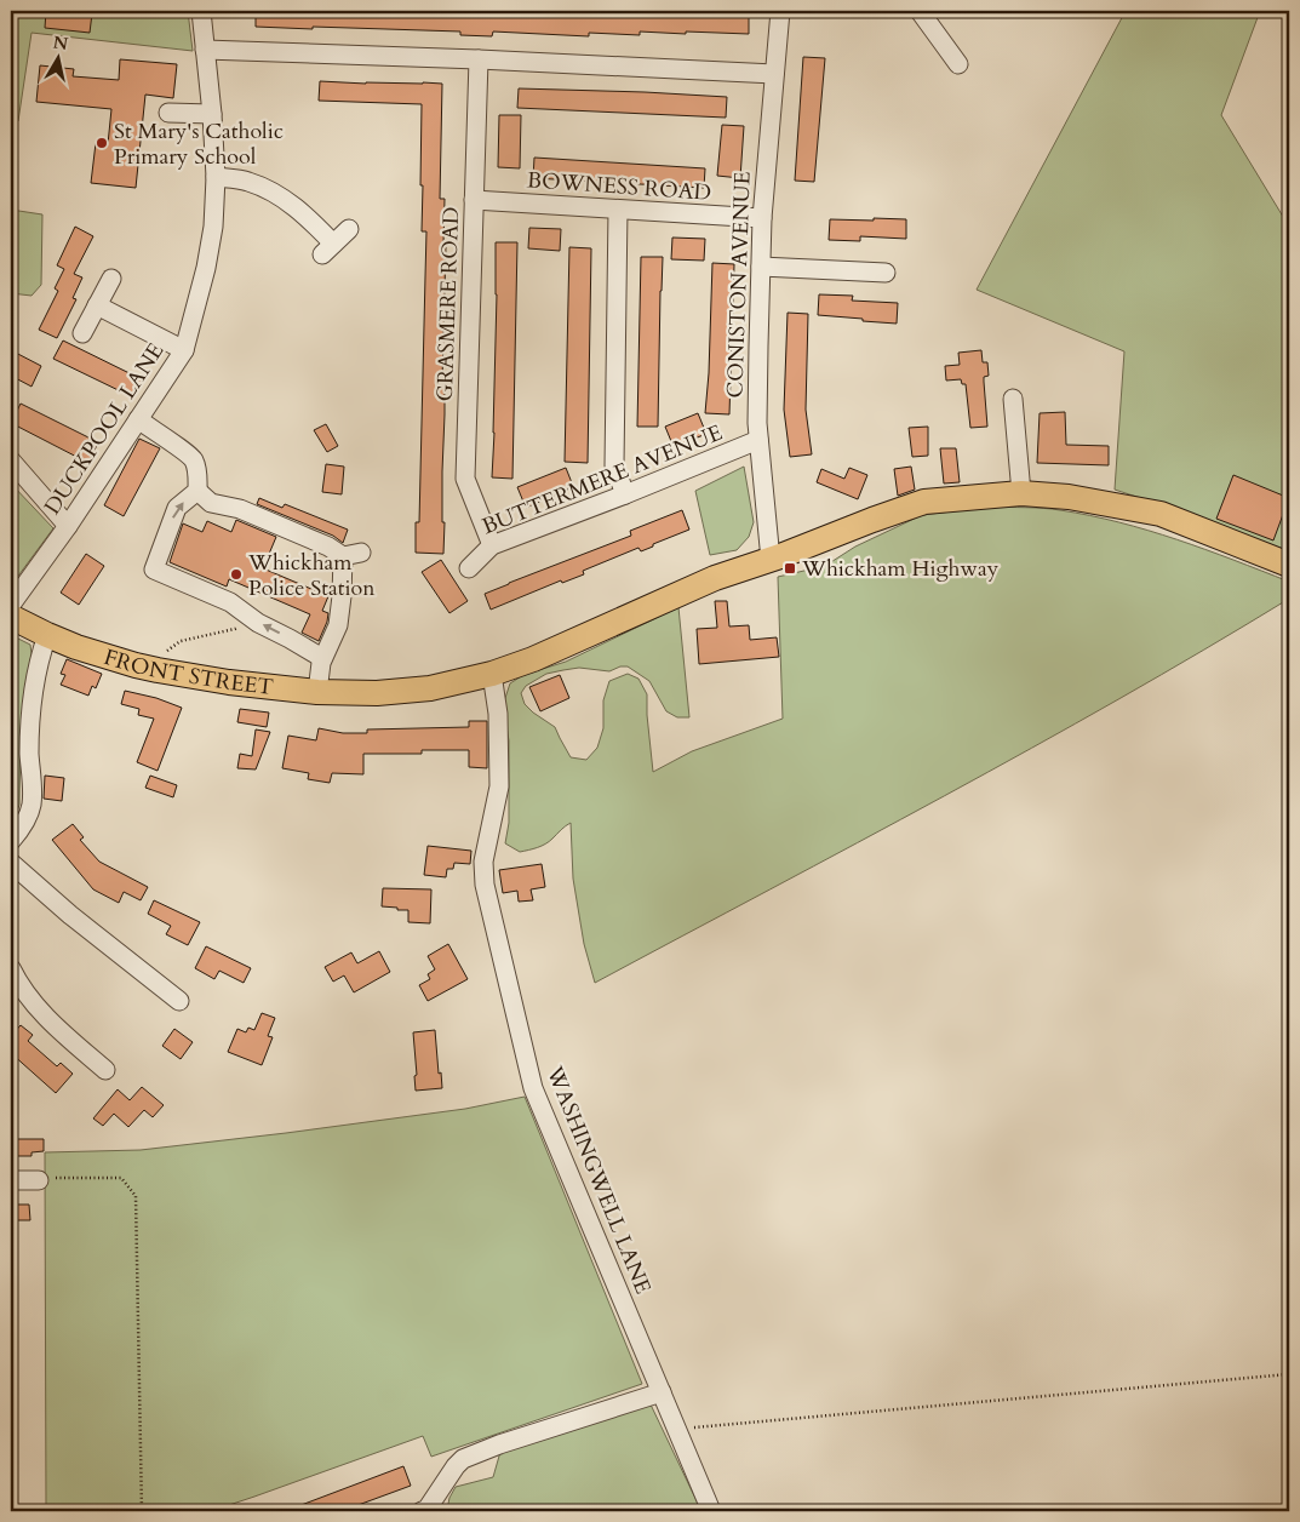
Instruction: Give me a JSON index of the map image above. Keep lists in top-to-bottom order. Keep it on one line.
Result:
{"streets":{"main road":["FRONT STREET"],"street":["BOWNESS ROAD","CONISTON AVENUE","GRASMERE ROAD","DUCKPOOL LANE","BUTTERMERE AVENUE","WASHINGWELL LANE"]},"crossings":[["BOWNESS ROAD","CONISTON AVENUE"],["BOWNESS ROAD","GRASMERE ROAD"],["CONISTON AVENUE","BUTTERMERE AVENUE"],["GRASMERE ROAD","BUTTERMERE AVENUE"],["FRONT STREET","WASHINGWELL LANE"]],"places":{"other":["St Mary's Catholic Primary School","Whickham Police Station"],"transit":["Whickham Highway"]},"north":"top"}
